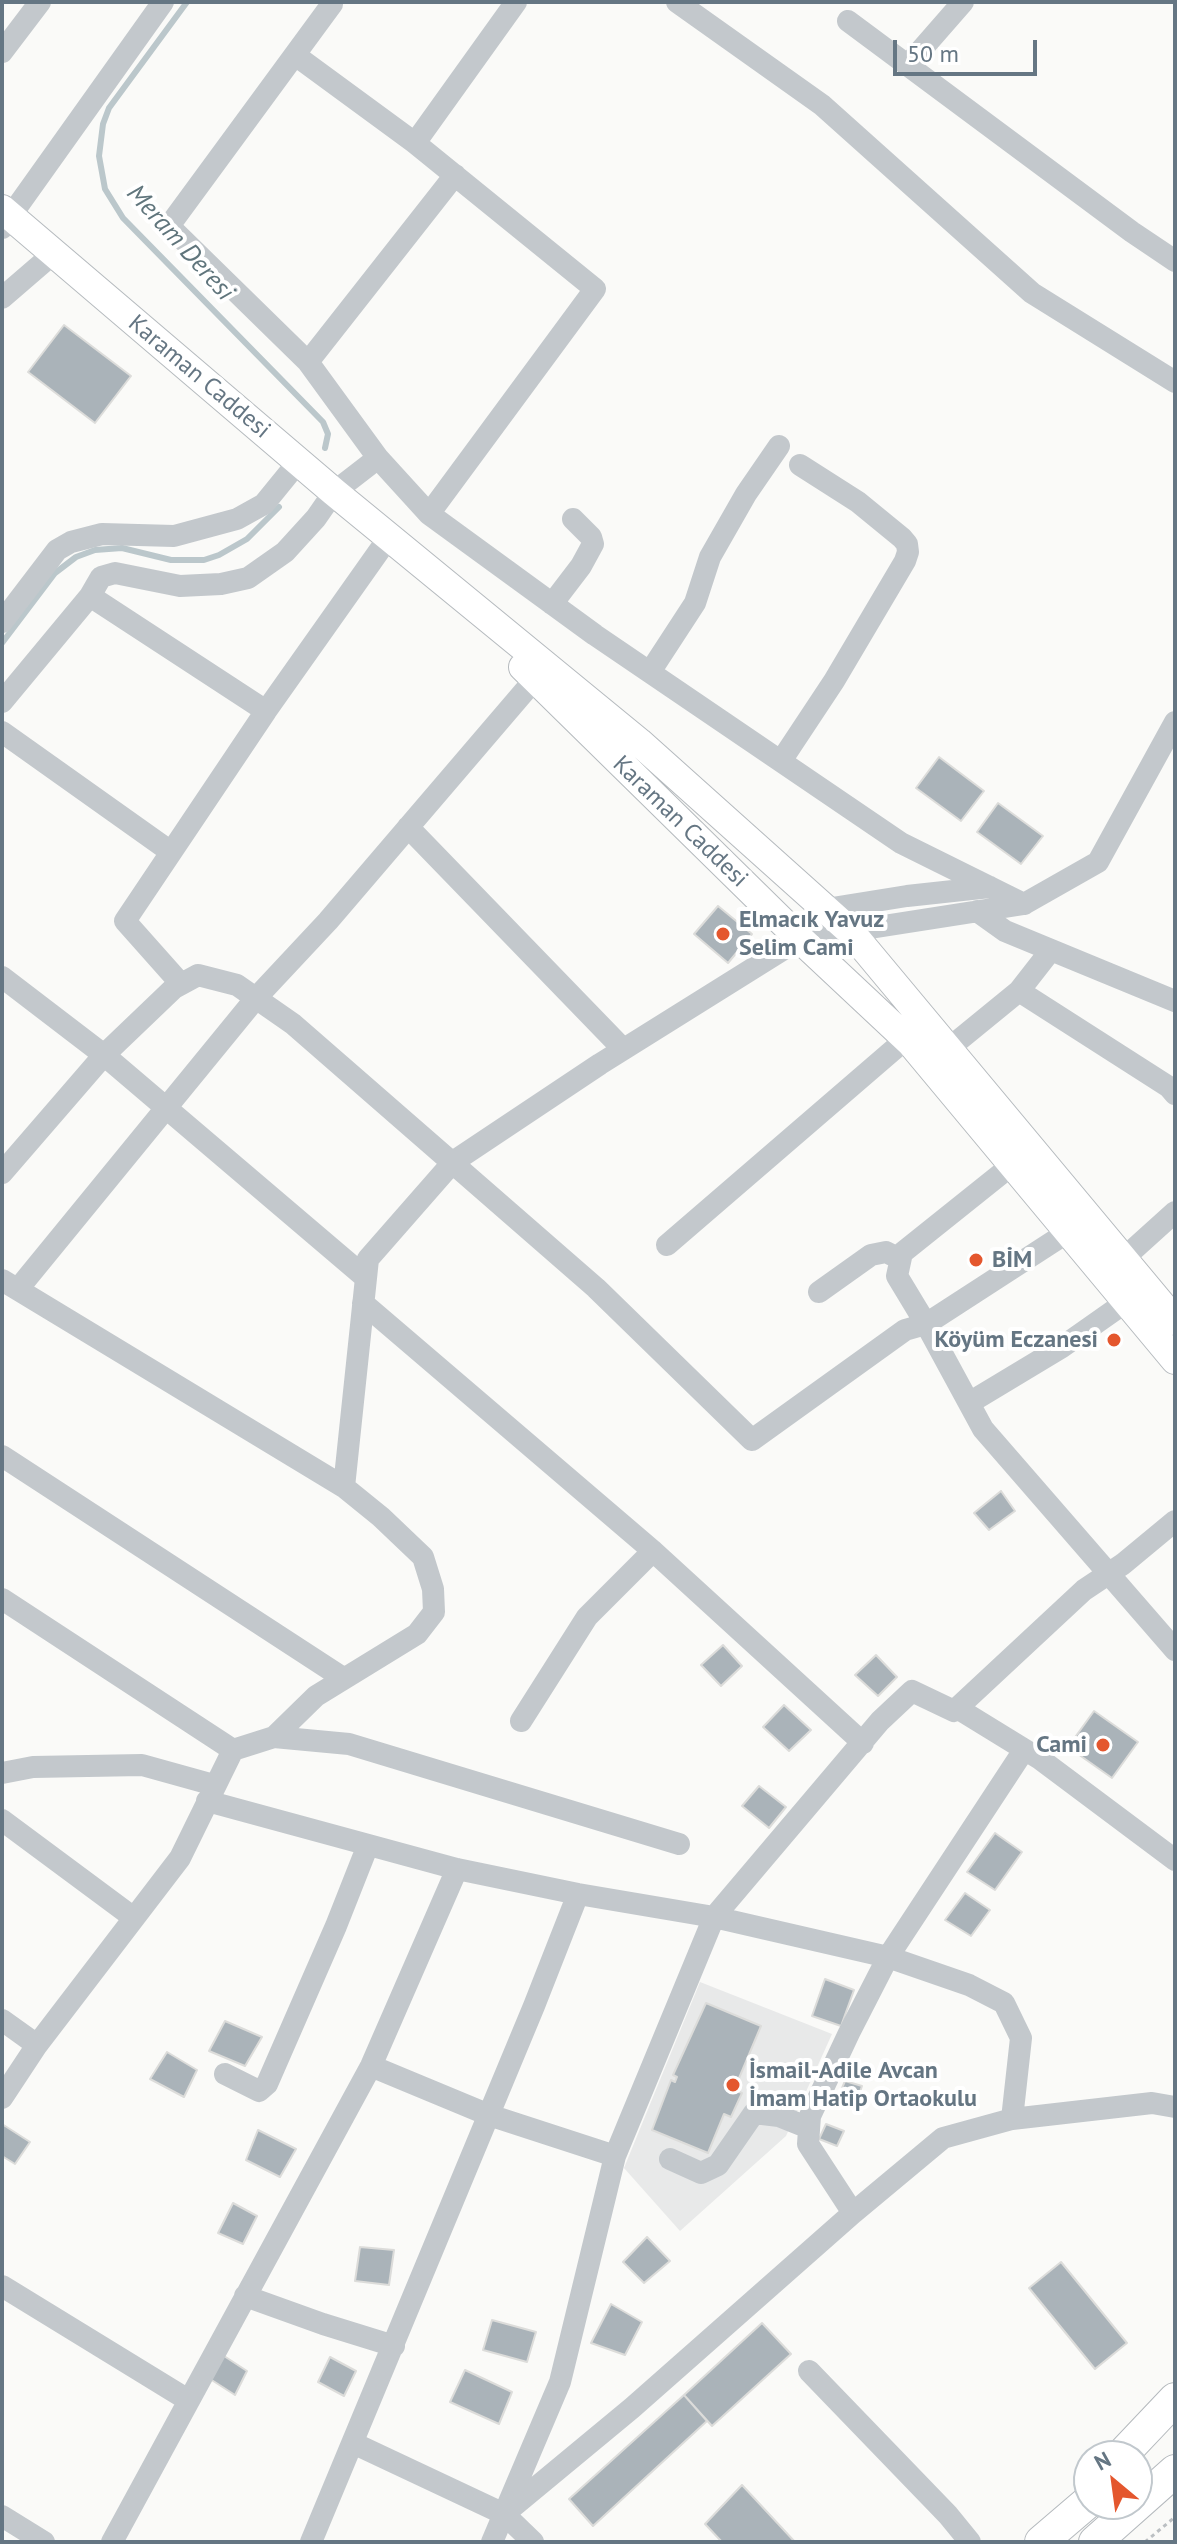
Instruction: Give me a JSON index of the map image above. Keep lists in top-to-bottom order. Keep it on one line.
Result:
{"streets":{"main road":["Karaman Caddesi"]},"water":["Meram Deresi"],"places":["Elmacık Yavuz Selim Cami","BİM","Köyüm Eczanesi","Cami","İsmail-Adile Avcan İmam Hatip Ortaokulu"],"scale_bar":"50 m","north":"top left"}
